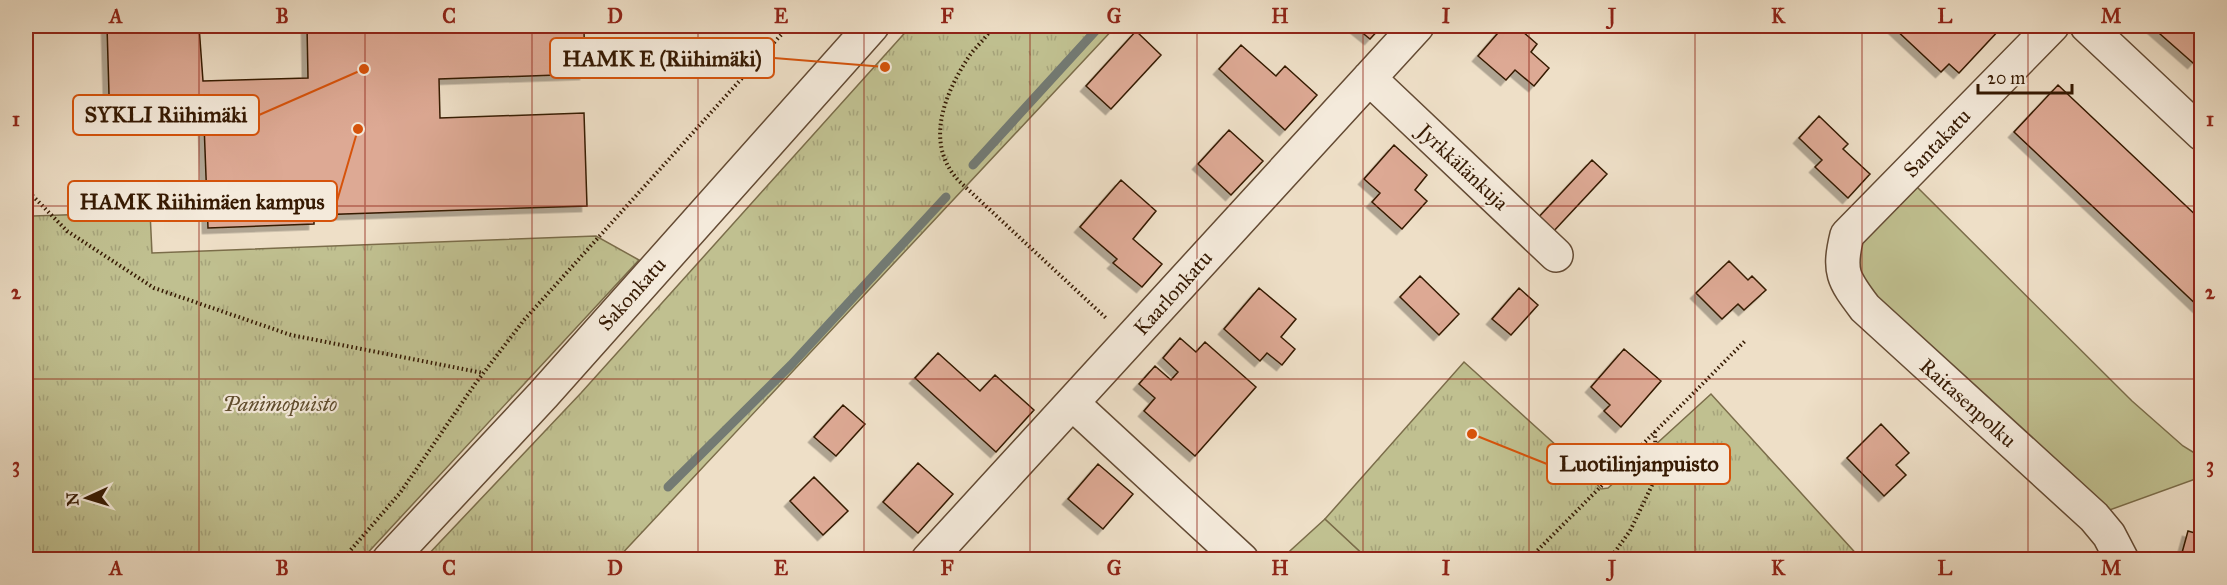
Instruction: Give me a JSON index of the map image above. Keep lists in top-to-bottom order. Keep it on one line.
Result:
{"streets":{"street":["Santakatu","Jyrkkälänkuja","Kaarlonkatu","Sakonkatu","Raitasenpolku"]},"crossings":[["Santakatu","Raitasenpolku"],["Jyrkkälänkuja","Kaarlonkatu"]],"parks":["Panimopuisto"],"places":["HAMK E (Riihimäki)","SYKLI Riihimäki","HAMK Riihimäen kampus","Luotilinjanpuisto"],"scale_bar":"20 m","north":"left","grid":{"columns":["A","B","C","D","E","F","G","H","I","J","K","L","M"],"rows":["1","2","3"]}}
